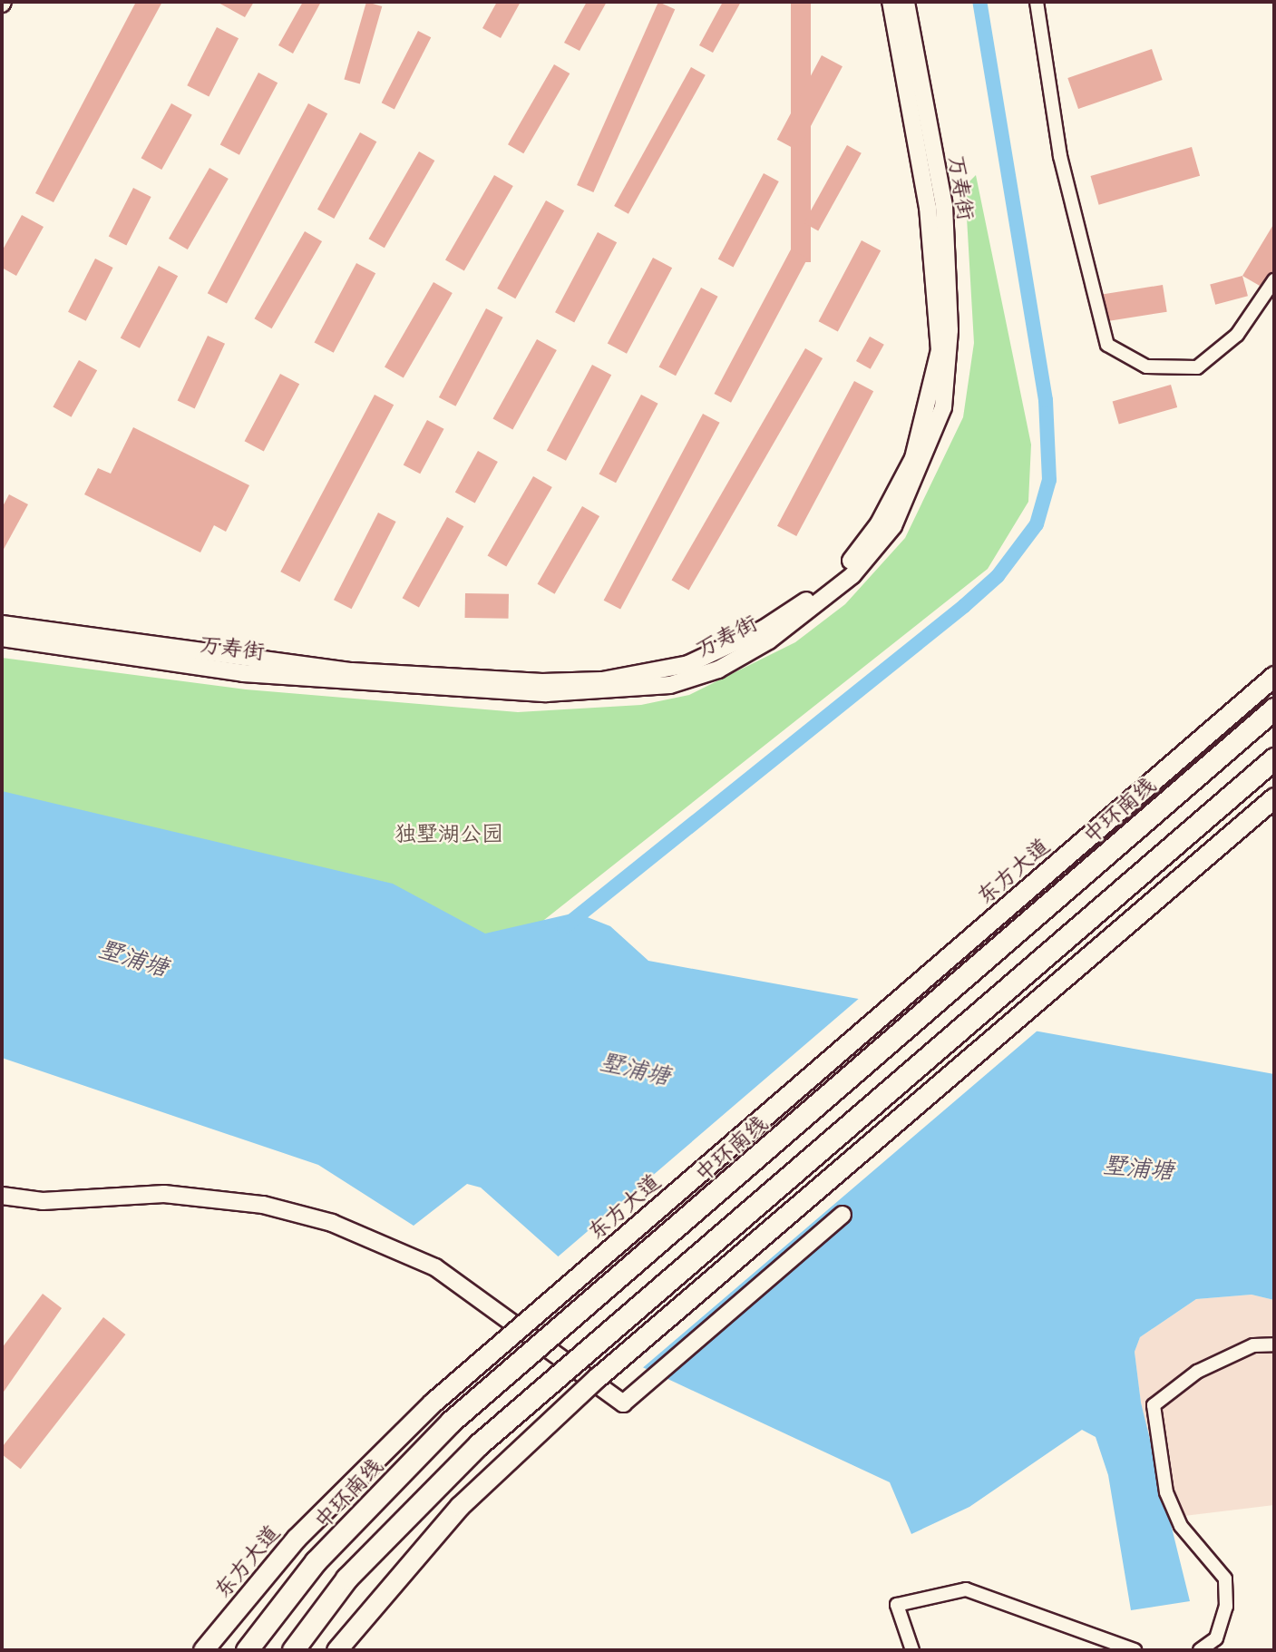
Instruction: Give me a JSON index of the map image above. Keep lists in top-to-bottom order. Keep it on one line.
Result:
{"streets":{"highway":["中环南线"],"main road":["东方大道"],"street":["万寿街"]},"water":["墅浦塘"],"parks":["独墅湖公园"]}
